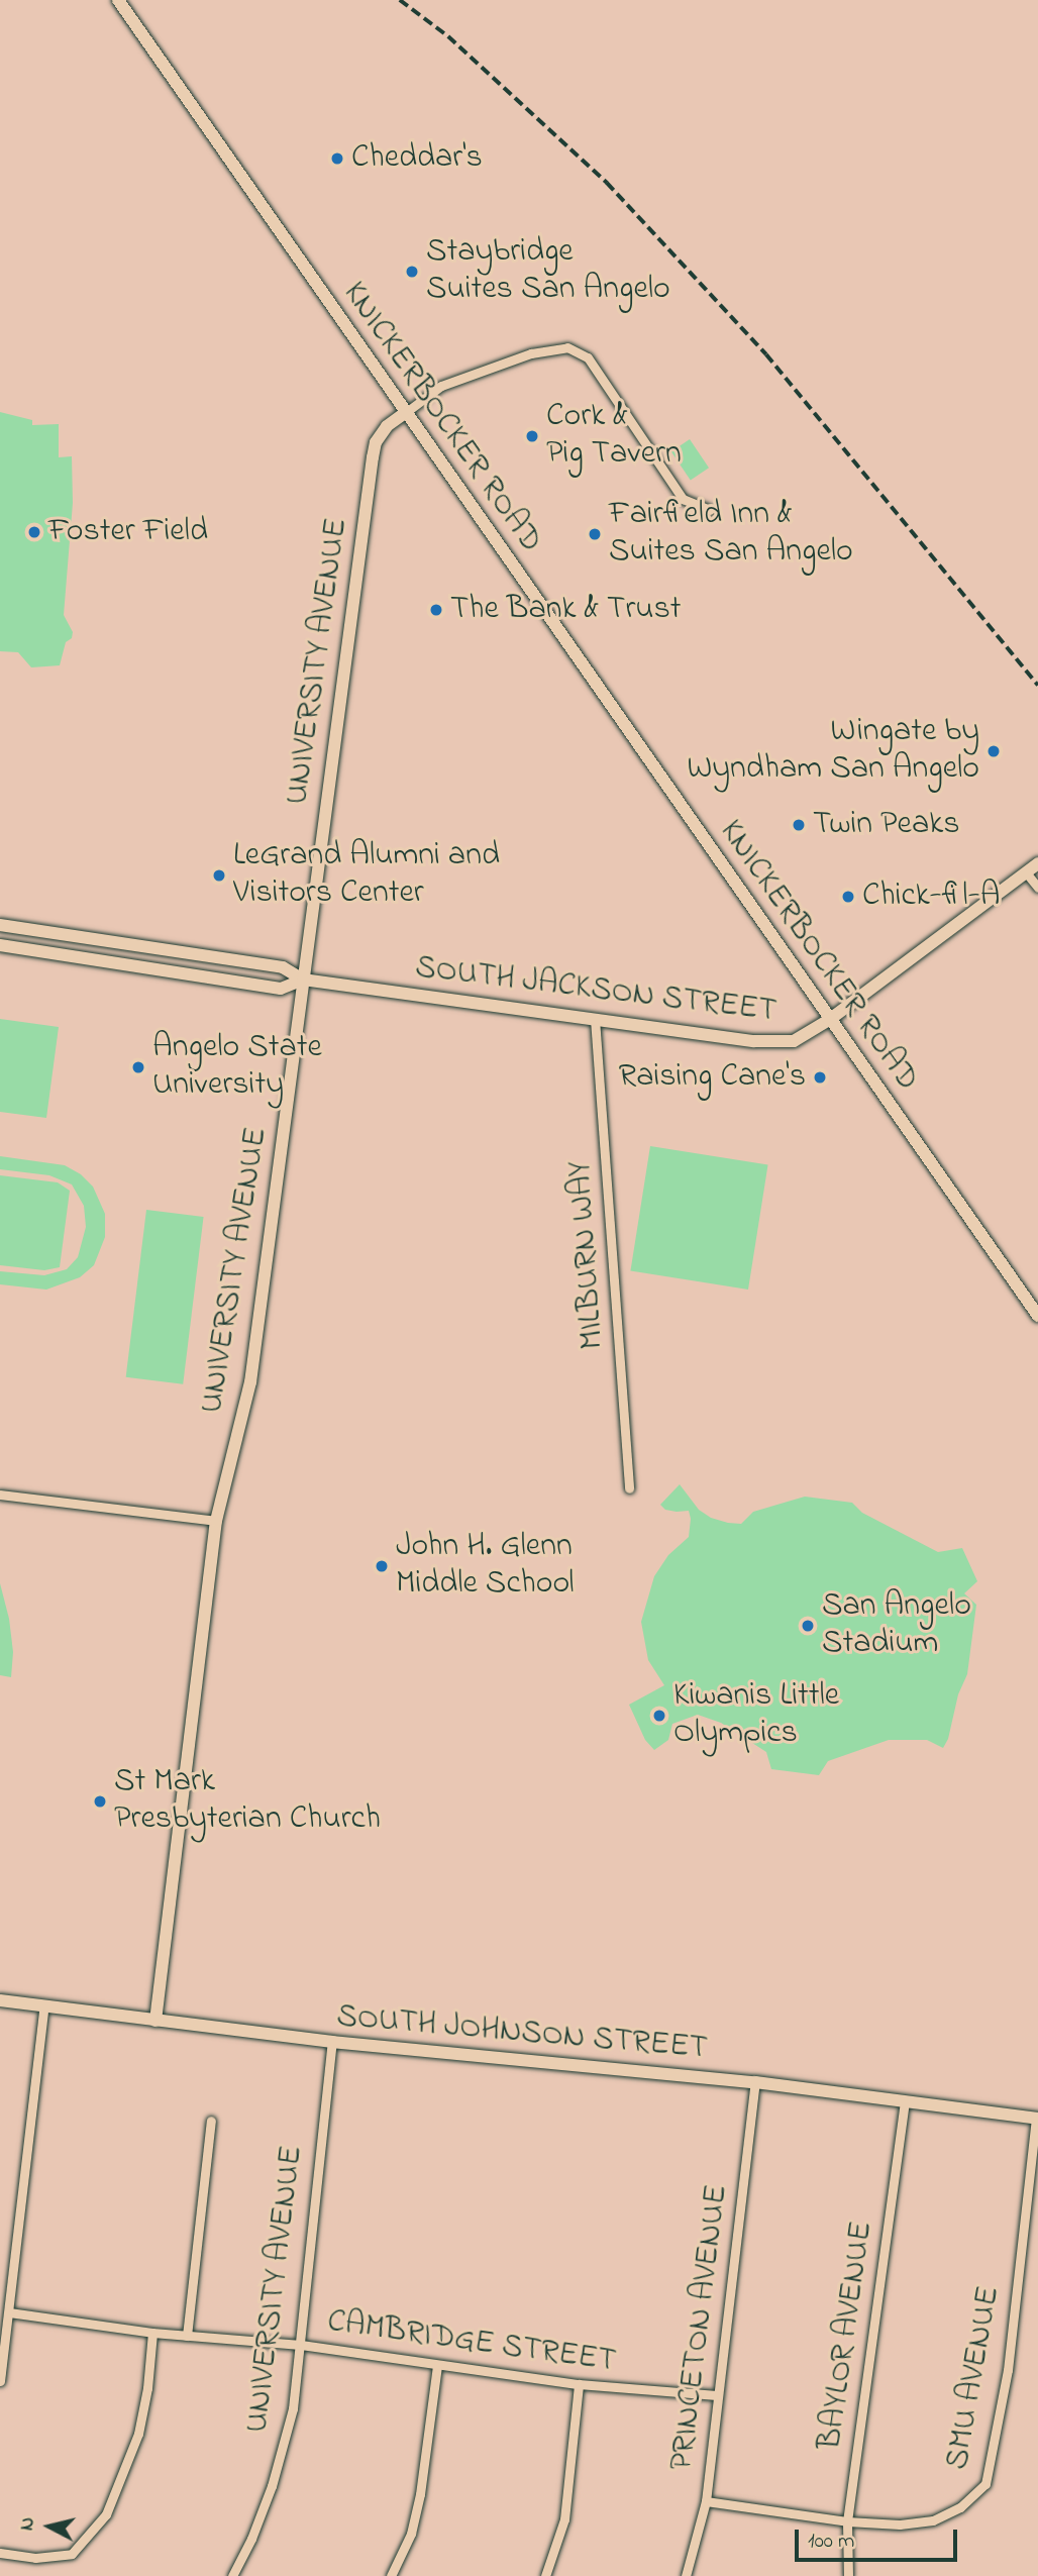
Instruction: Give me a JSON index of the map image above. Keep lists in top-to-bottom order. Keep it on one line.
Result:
{"streets":{"main road":["KNICKERBOCKER ROAD","UNIVERSITY AVENUE","SOUTH JACKSON STREET","SOUTH JOHNSON STREET"],"street":["MILBURN WAY","PRINCETON AVENUE","BAYLOR AVENUE","CAMBRIDGE STREET","SMU AVENUE"]},"crossings":[["KNICKERBOCKER ROAD","UNIVERSITY AVENUE"],["KNICKERBOCKER ROAD","SOUTH JACKSON STREET"],["UNIVERSITY AVENUE","SOUTH JACKSON STREET"],["UNIVERSITY AVENUE","SOUTH JOHNSON STREET"],["UNIVERSITY AVENUE","CAMBRIDGE STREET"],["SOUTH JACKSON STREET","MILBURN WAY"],["SOUTH JOHNSON STREET","PRINCETON AVENUE"],["SOUTH JOHNSON STREET","BAYLOR AVENUE"],["SOUTH JOHNSON STREET","SMU AVENUE"],["PRINCETON AVENUE","CAMBRIDGE STREET"],["PRINCETON AVENUE","SMU AVENUE"],["BAYLOR AVENUE","SMU AVENUE"]],"places":["Cheddar's","Staybridge Suites San Angelo","Cork & Pig Tavern","Foster Field","Fairfield Inn & Suites San Angelo","The Bank & Trust","Wingate by Wyndham San Angelo","Twin Peaks","LeGrand Alumni and Visitors Center","Chick-fil-A","Angelo State University","Raising Cane's","John H. Glenn Middle School","San Angelo Stadium","Kiwanis Little Olympics","St Mark Presbyterian Church"],"scale_bar":"100 m","north":"left"}
